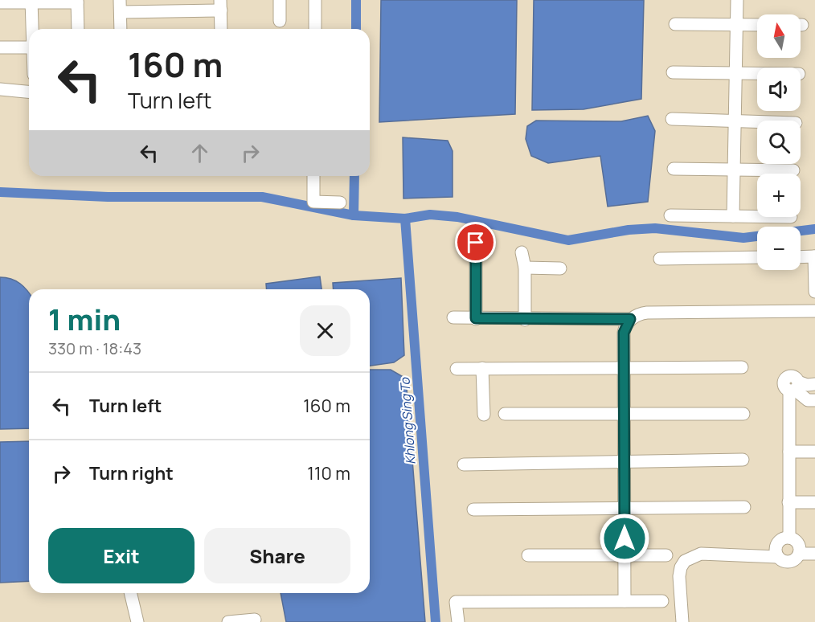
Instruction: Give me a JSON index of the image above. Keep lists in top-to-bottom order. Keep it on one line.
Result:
{"water":["Khlong Sing To"],"north":"top","page":{"map_buttons":["+","−"],"turn":["160 m","Turn left"],"heading":["1 min","330 m · 18:43"],"list":[{"name":"Turn left","value":"160 m"},{"name":"Turn right","value":"110 m"}],"buttons":["Exit","Share"]}}
